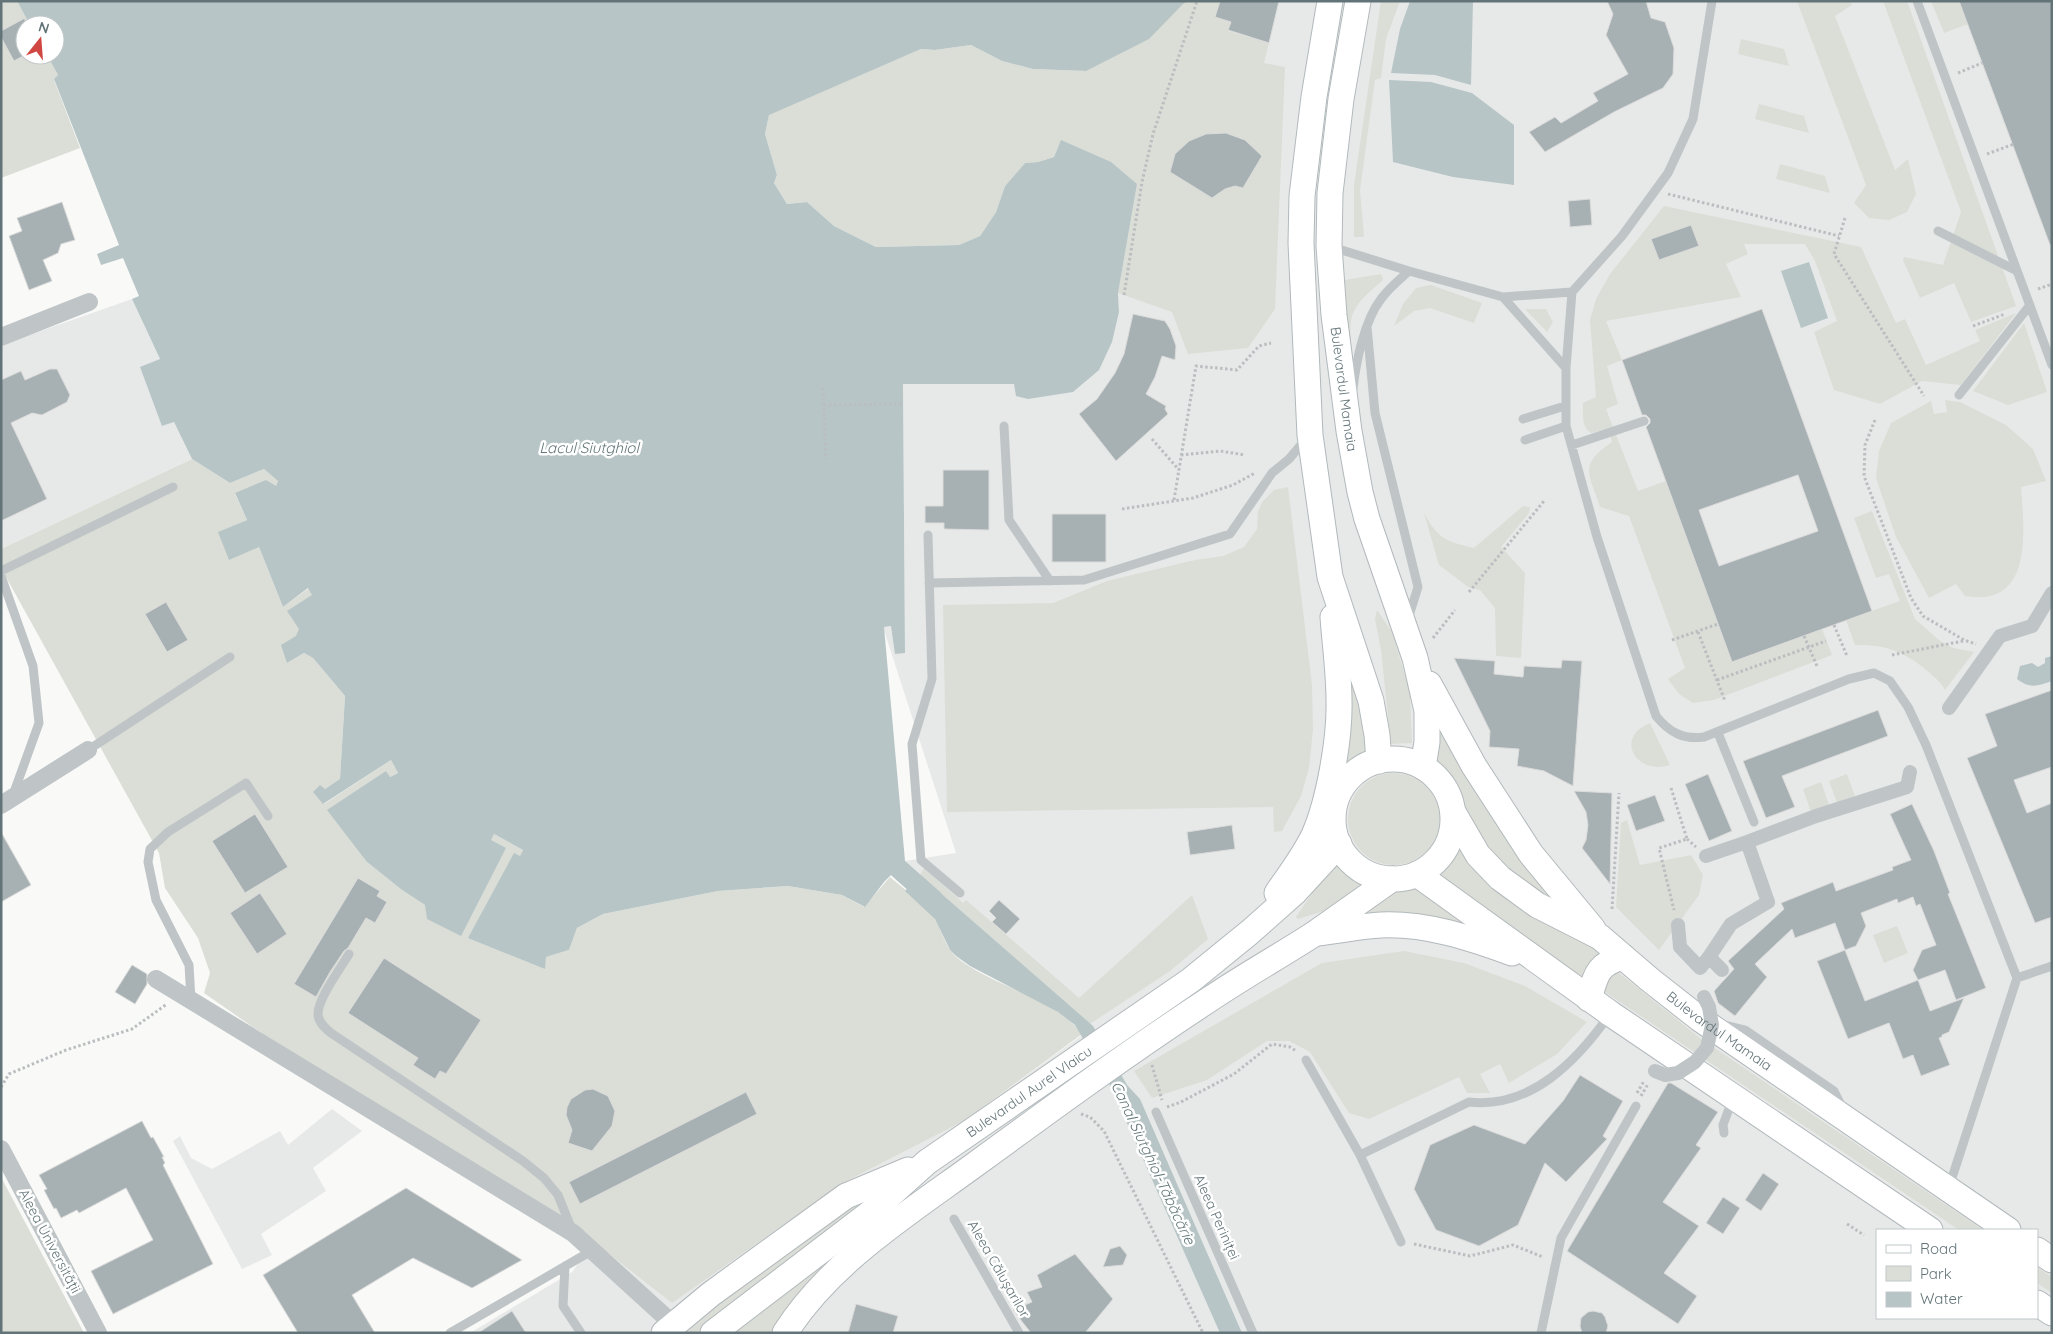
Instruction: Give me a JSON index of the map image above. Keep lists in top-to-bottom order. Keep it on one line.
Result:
{"streets":{"main road":["Bulevardul Mamaia","Bulevardul Aurel Vlaicu"],"street":["Aleea Universității"],"lane":["Aleea Periniței","Aleea Călușarilor"]},"crossings":[["Bulevardul Mamaia","Bulevardul Aurel Vlaicu"]],"water":["Lacul Siutghiol","Canal Siutghiol-Tăbăcărie"],"legend":["Road","Park","Water"],"north":"top"}
